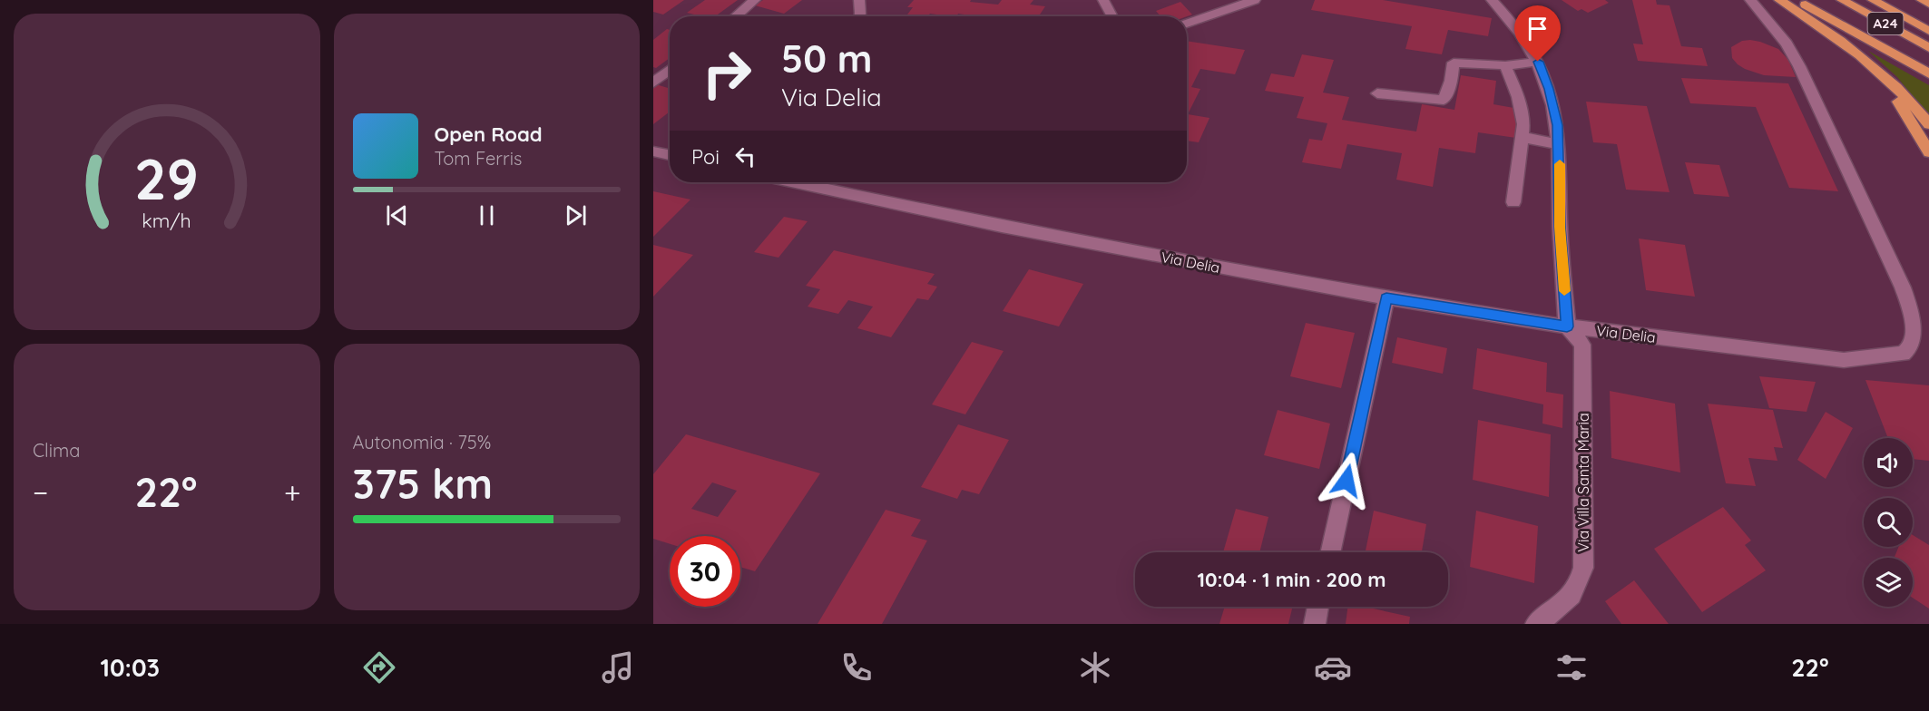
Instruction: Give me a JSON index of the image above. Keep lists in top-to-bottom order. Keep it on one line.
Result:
{"streets":{"highway":["A24"],"street":["Via Delia","Via Villa Santa Maria"]},"crossings":[["Via Delia","Via Villa Santa Maria"]],"page":{"turn":["50 m","Via Delia"],"song":["Open Road","Tom Ferris"],"then":"Poi","tile":["Clima",["Autonomia · 75%","375 km"]],"heat":["−","22°","+"],"limit":"30","trip":"10:04 · 1 min · 200 m","tabs":["10:03","22°"],"gauge":["29","km/h"]}}
